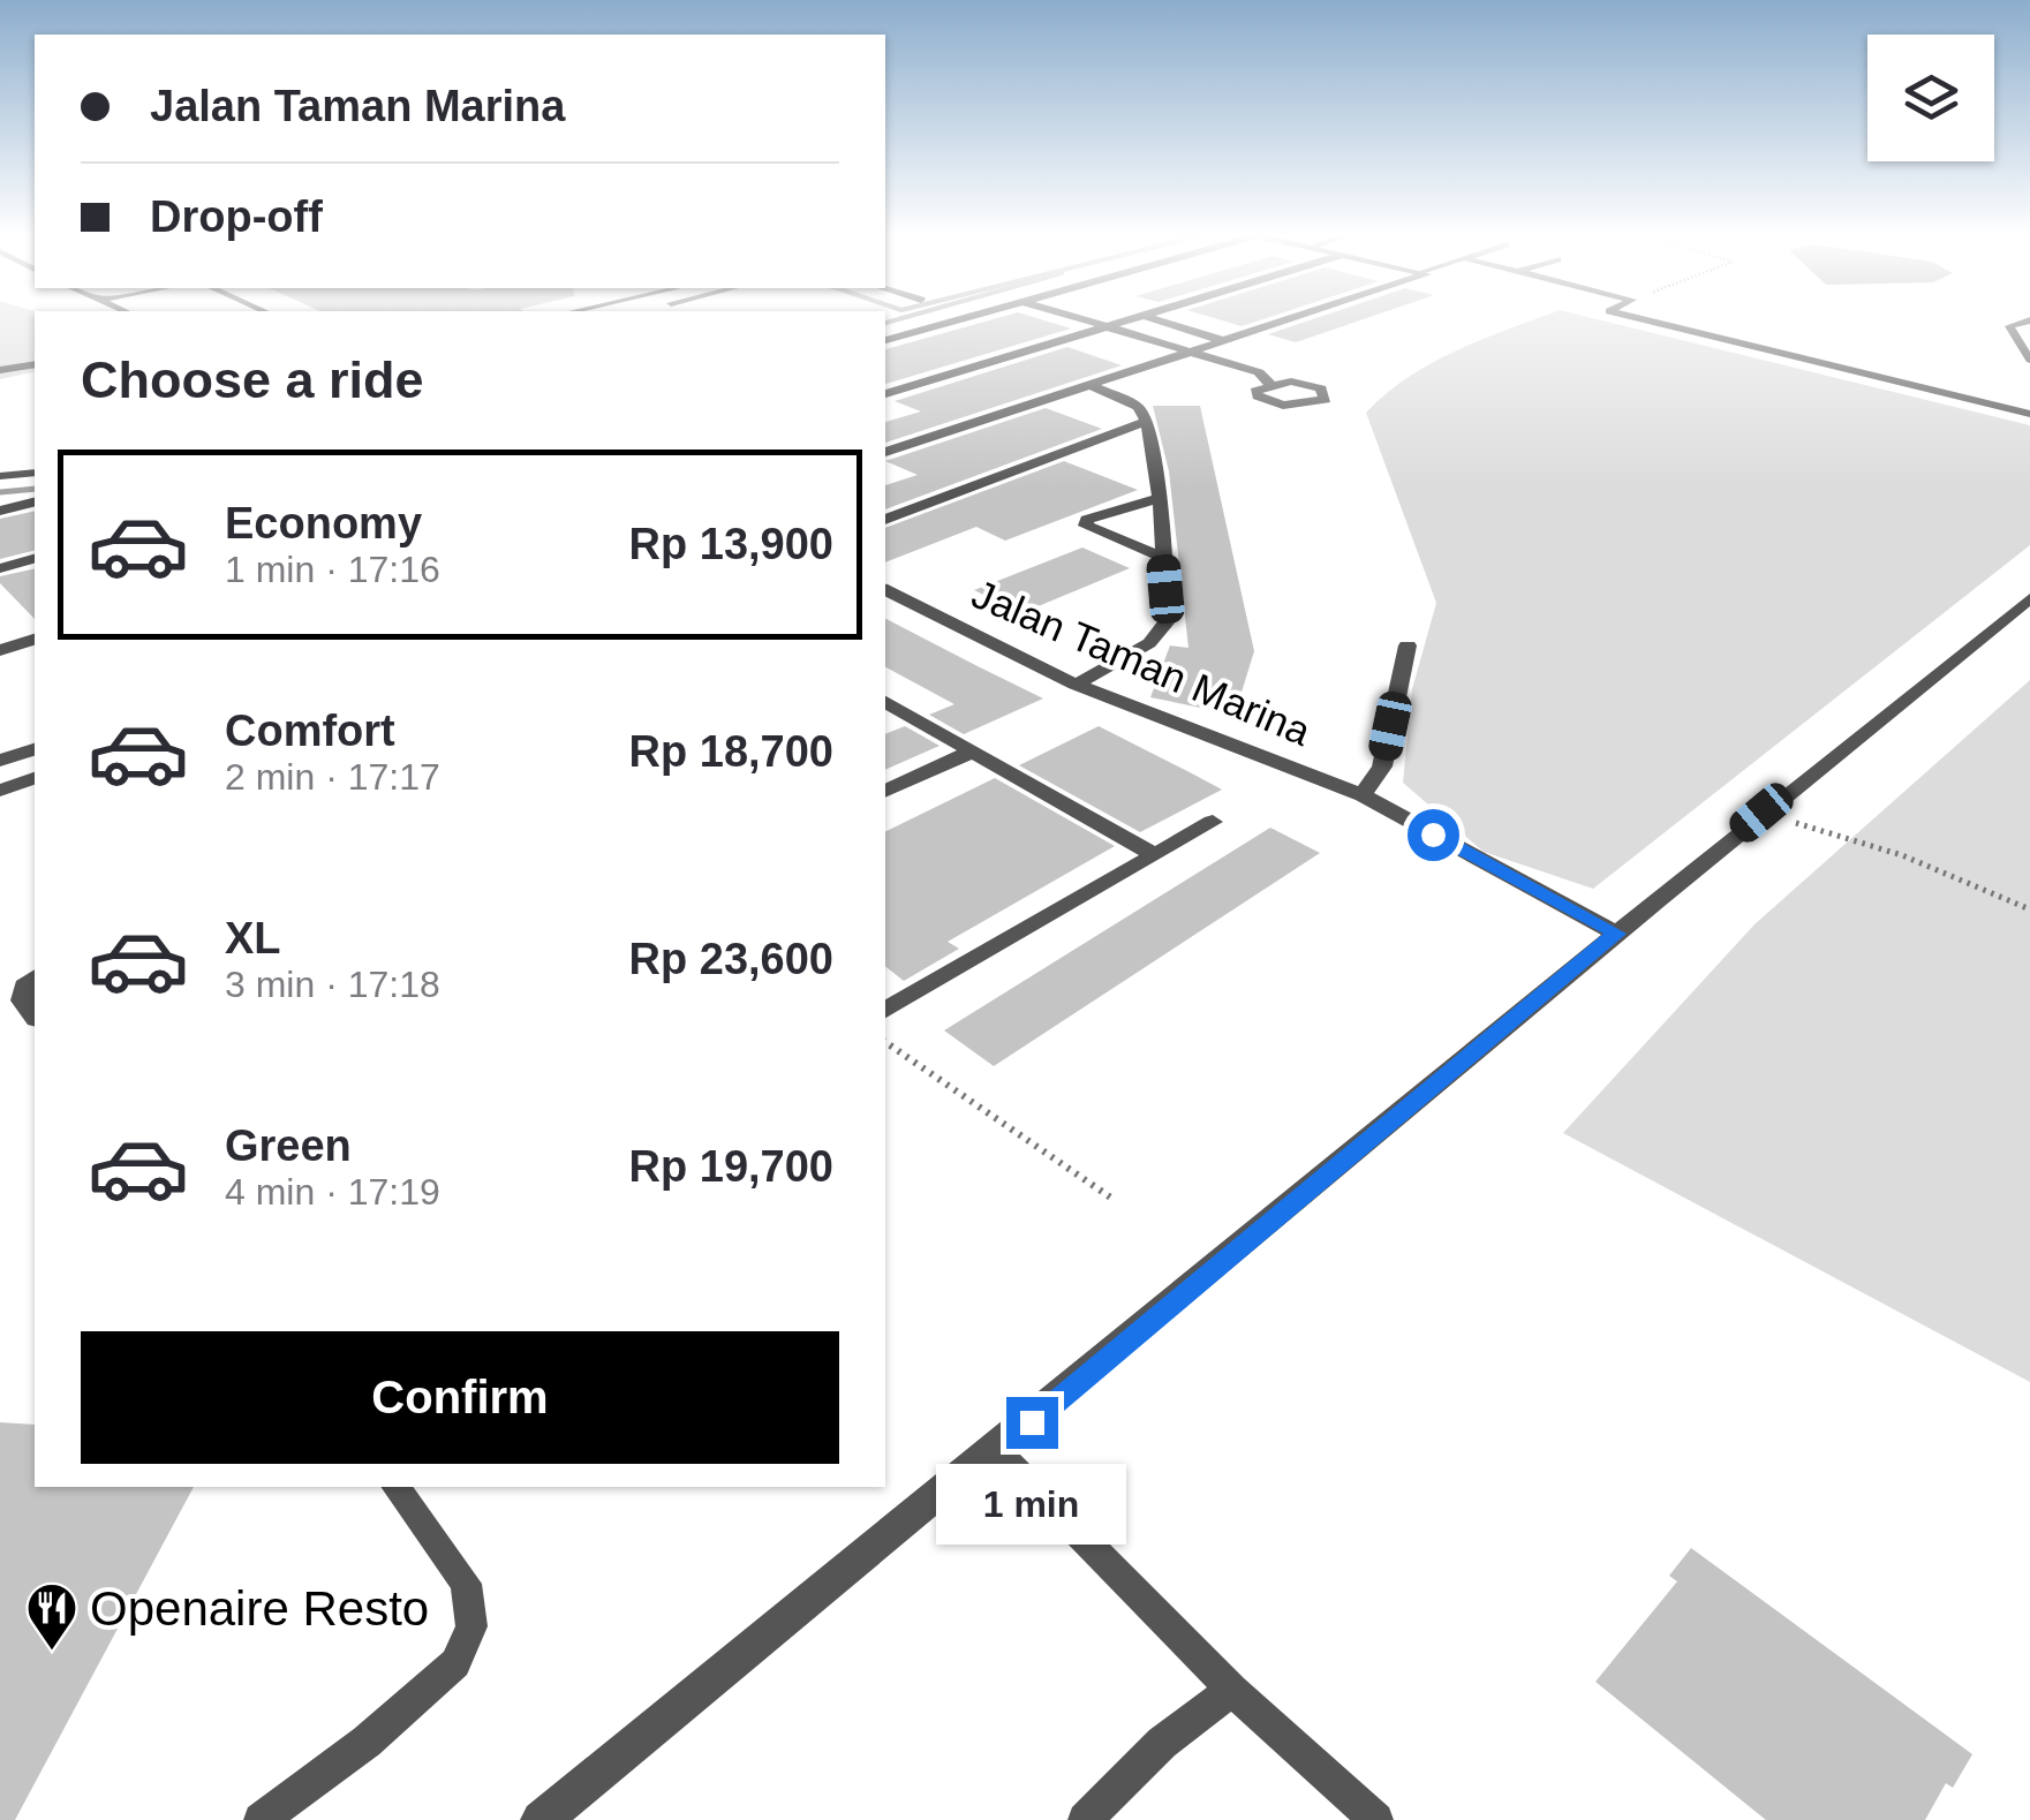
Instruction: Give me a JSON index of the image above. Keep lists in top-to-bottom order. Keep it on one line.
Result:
{"streets":{"street":["Jalan Taman Marina"]},"places":{"restaurant":["Openaire Resto"]},"page":{"banner":["Jalan Taman Marina","Drop-off"],"heading":"Choose a ride","list":[{"name":"Economy","note":"1 min · 17:16","value":"Rp 13,900"},{"name":"Comfort","note":"2 min · 17:17","value":"Rp 18,700"},{"name":"XL","note":"3 min · 17:18","value":"Rp 23,600"},{"name":"Green","note":"4 min · 17:19","value":"Rp 19,700"}],"buttons":"Confirm","bubble":"1 min"}}
